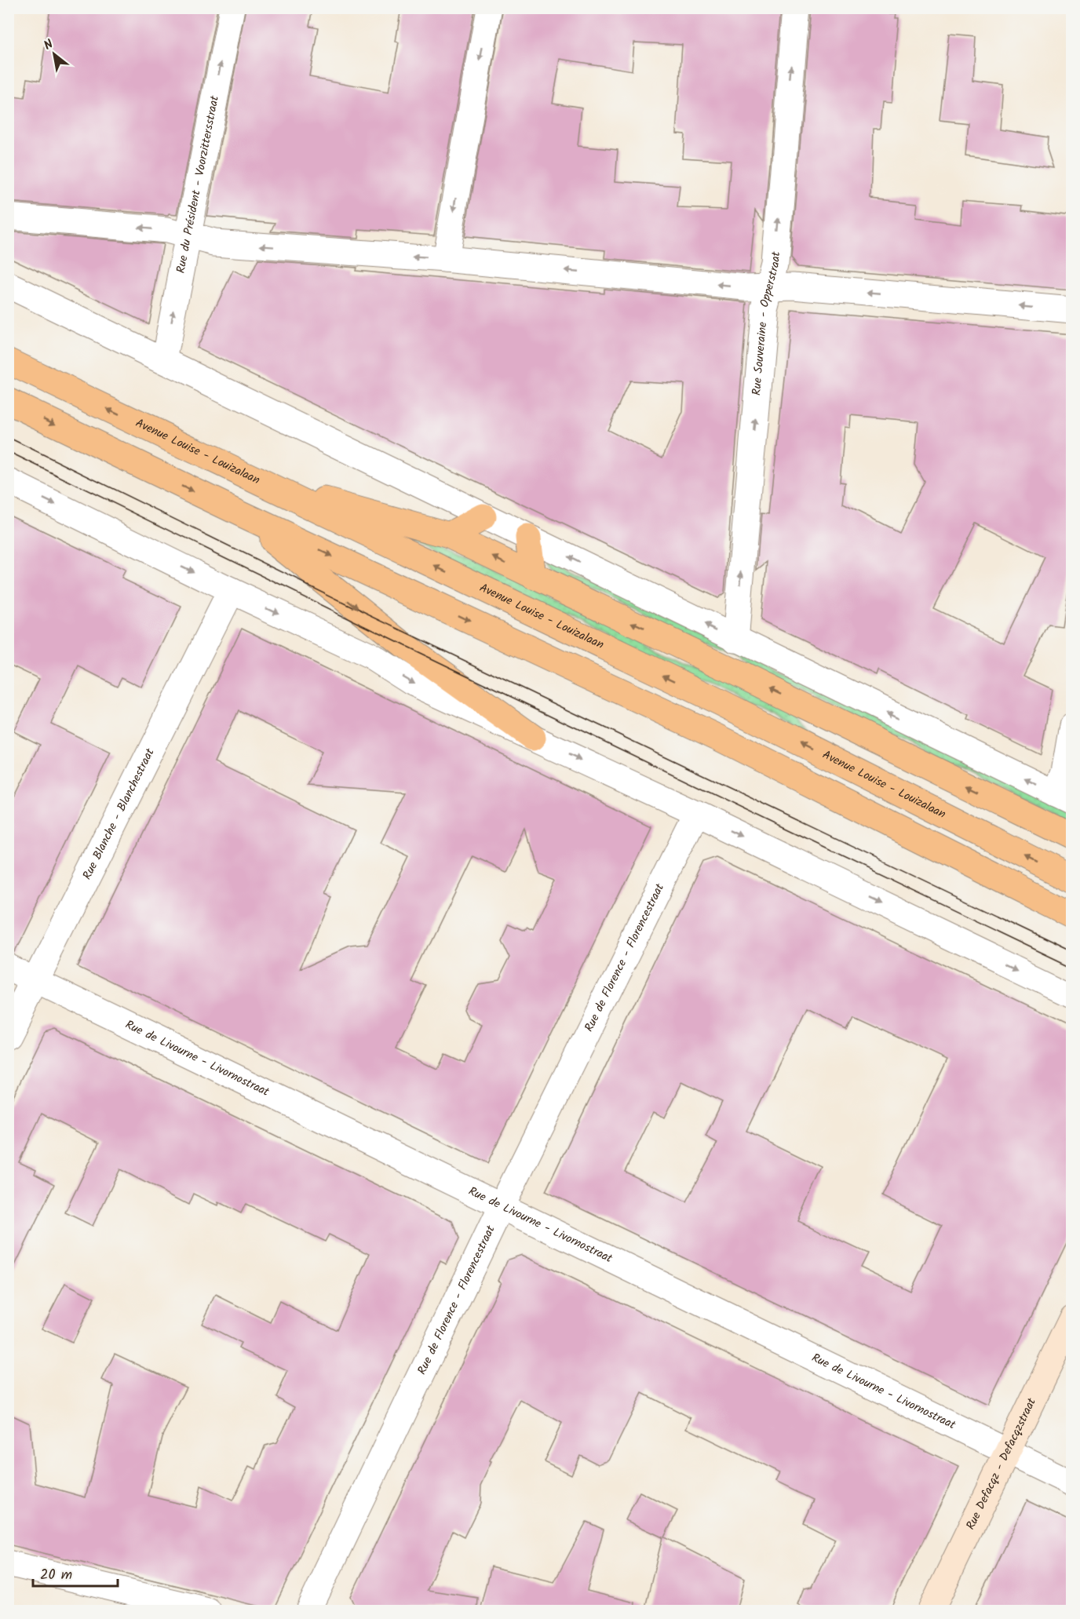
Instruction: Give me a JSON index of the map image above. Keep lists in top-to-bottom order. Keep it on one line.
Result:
{"streets":{"highway":["Avenue Louise - Louizalaan"],"street":["Rue du Président - Voorzittersstraat","Rue Souveraine - Opperstraat","Rue Blanche - Blanchestraat","Rue de Florence - Florencestraat","Rue de Livourne - Livornostraat","Rue Defacqz - Defacqzstraat"]},"crossings":[["Rue Blanche - Blanchestraat","Rue de Livourne - Livornostraat"],["Rue de Florence - Florencestraat","Rue de Livourne - Livornostraat"],["Rue de Livourne - Livornostraat","Rue Defacqz - Defacqzstraat"]],"one_way":["Rue du Président - Voorzittersstraat","Rue Souveraine - Opperstraat"],"scale_bar":"20 m","north":"top left"}
